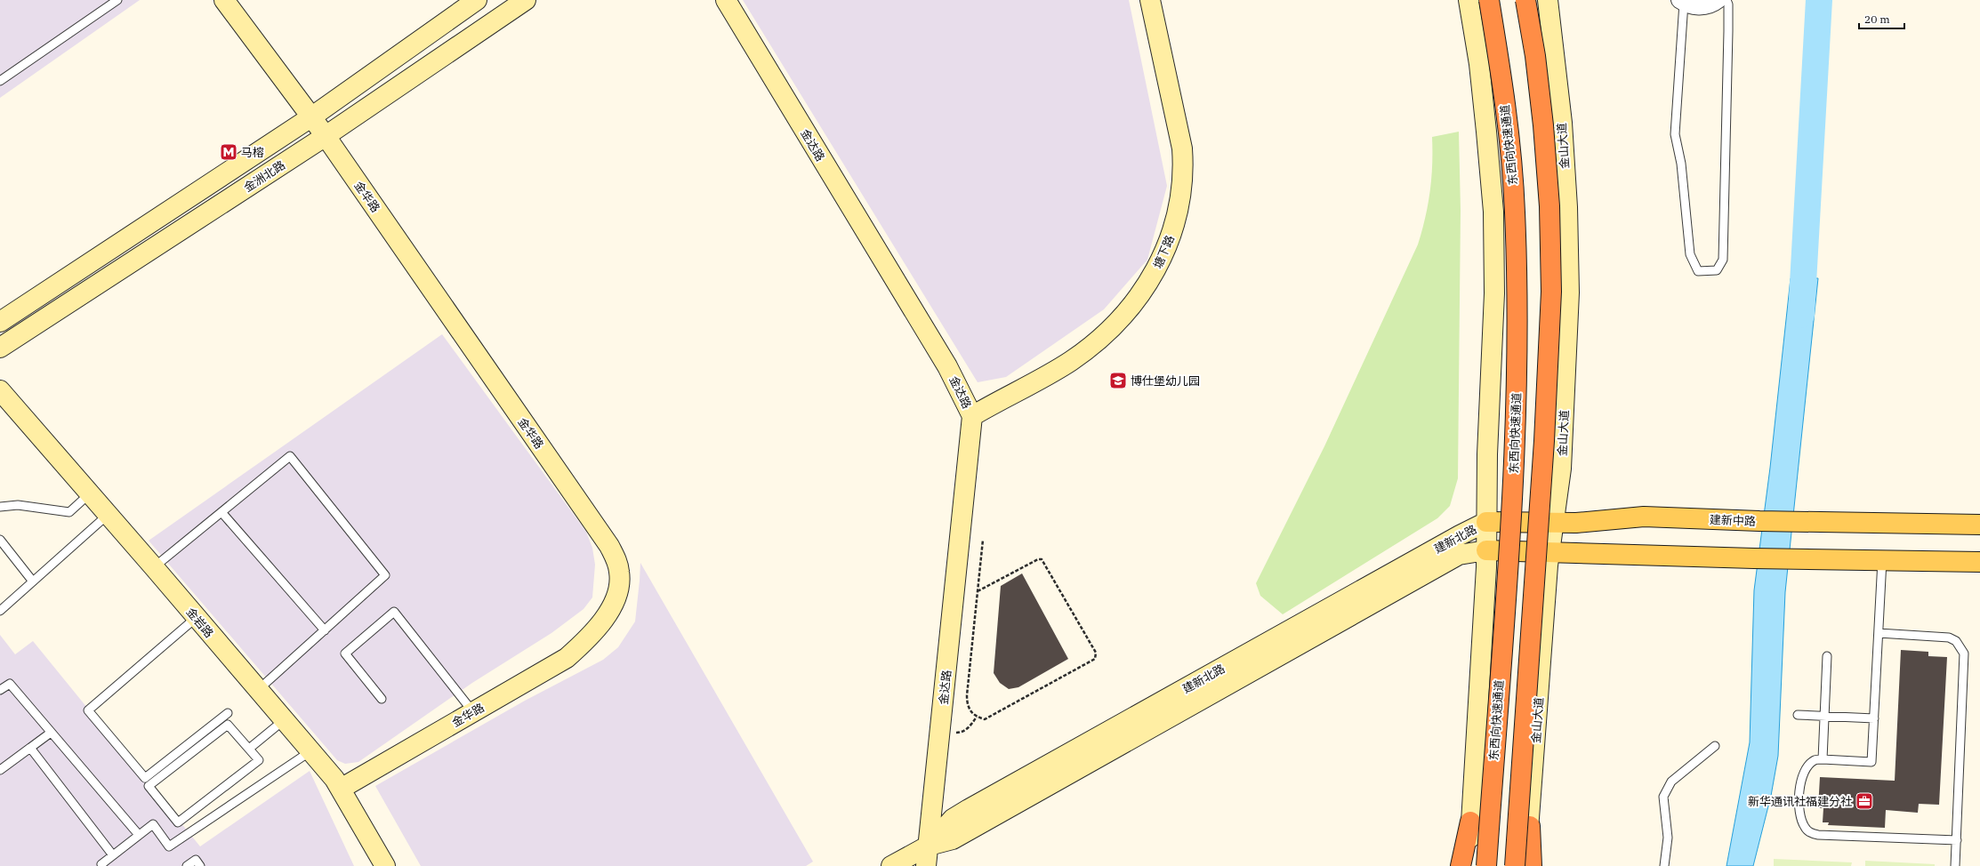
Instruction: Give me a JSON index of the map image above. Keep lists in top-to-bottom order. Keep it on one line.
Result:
{"streets":{"highway":["东西向快速通道"],"main road":["金达路","金山大道","金洲北路","金华路","塘下路","建新中路","建新北路","金岩路"]},"crossings":[["金达路","塘下路"],["金达路","建新北路"],["金山大道","建新中路"],["金洲北路","金华路"],["金华路","金岩路"],["建新中路","建新北路"]],"places":{"metro station":["马榕"],"school or university":["博仕堡幼儿园"],"office":["新华通讯社福建分社"]},"scale_bar":"20 m"}
